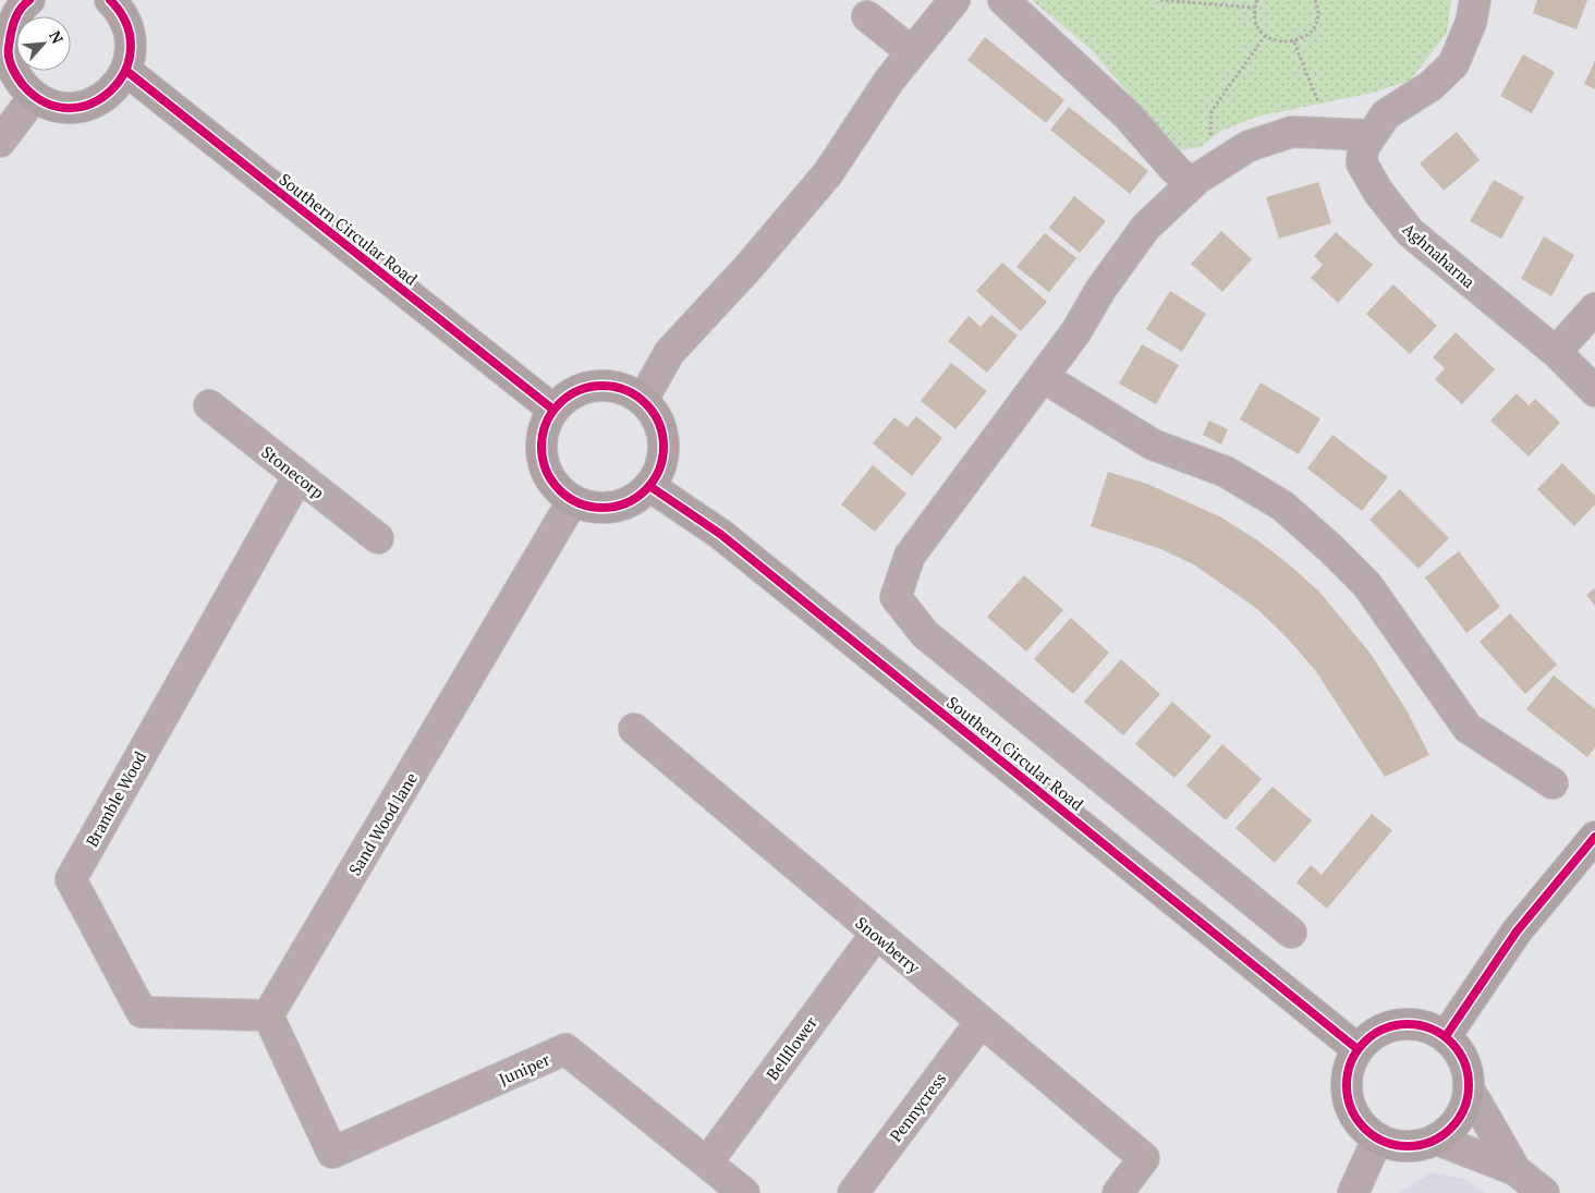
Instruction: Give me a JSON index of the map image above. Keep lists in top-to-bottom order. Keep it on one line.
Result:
{"streets":{"main road":["Southern Circular Road"],"street":["Aghnaharna","Stonecorp","Bramble Wood","Sand Wood lane","Snowberry","Bellflower","Juniper","Pennycress"]},"crossings":[["Southern Circular Road","Sand Wood lane"],["Stonecorp","Bramble Wood"],["Bramble Wood","Sand Wood lane"],["Bramble Wood","Juniper"],["Sand Wood lane","Juniper"],["Snowberry","Bellflower"],["Snowberry","Pennycress"],["Bellflower","Juniper"]],"north":"top right"}
